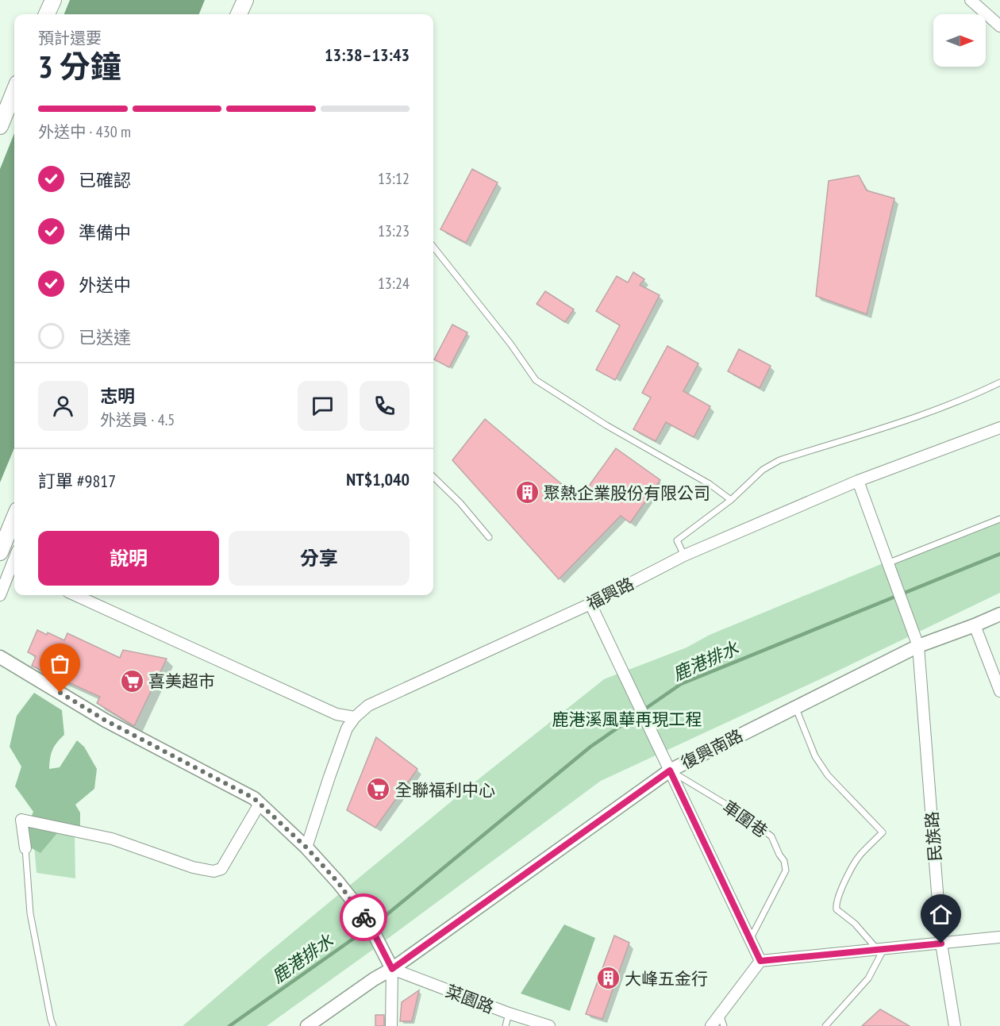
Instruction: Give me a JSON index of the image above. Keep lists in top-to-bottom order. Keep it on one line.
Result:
{"streets":{"street":["福興路","復興南路","民族路","菜園路"],"lane":["車圍巷"]},"crossings":[["福興路","民族路"],["復興南路","車圍巷"],["復興南路","民族路"],["復興南路","菜園路"]],"water":["鹿港排水"],"parks":["鹿港溪風華再現工程"],"places":{"building":["聚熱企業股份有限公司","大峰五金行"],"supermarket":["喜美超市","全聯福利中心"]},"north":"right","page":{"heading":["3 分鐘","預計還要","13:38–13:43"],"panel":["志明","外送員 · 4.5","訂單 #9817","NT$1,040"],"bar":"外送中 · 430 m","list":[["已確認","13:12"],["準備中","13:23"],["外送中","13:24"],"已送達"],"buttons":["說明","分享"]}}
